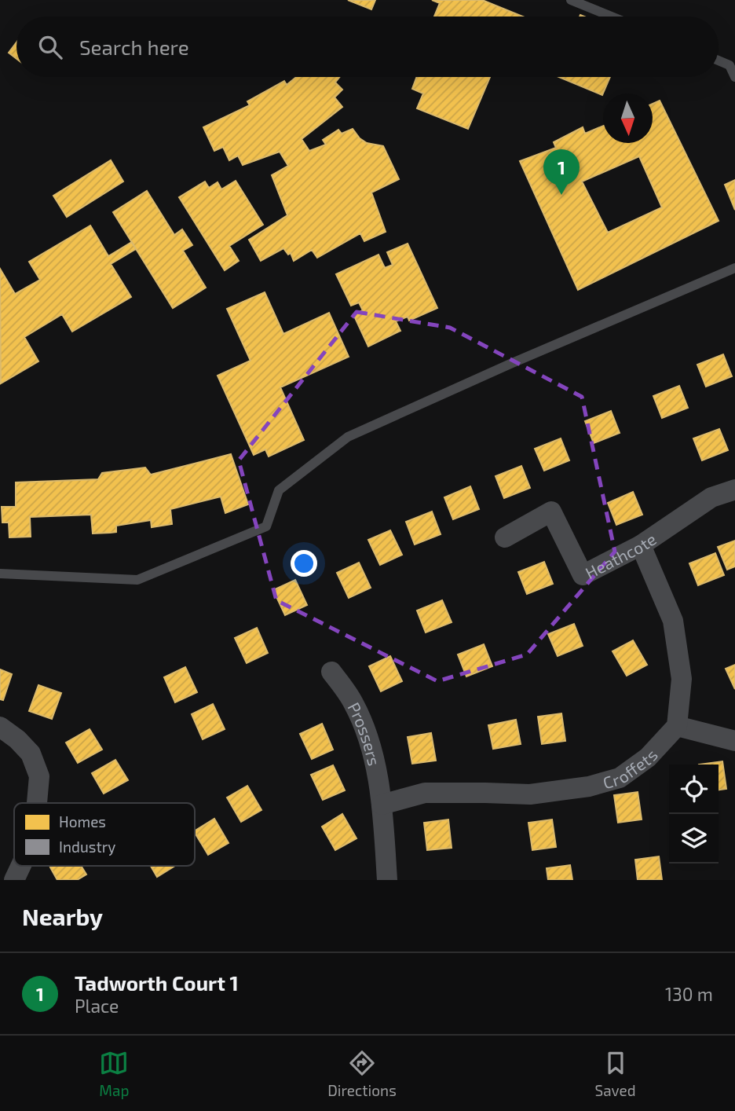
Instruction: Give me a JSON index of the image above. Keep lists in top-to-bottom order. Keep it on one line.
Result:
{"streets":{"street":["Heathcote","Prossers","Croffets"]},"crossings":[["Prossers","Croffets"]],"legend":["Homes","Industry"],"north":"bottom","page":{"search":"Search here","pins":"1","heading":"Nearby","list":[{"mark":"1","name":"Tadworth Court 1","note":"Place","value":"130 m"}],"nav":["Map","Directions","Saved"]}}
